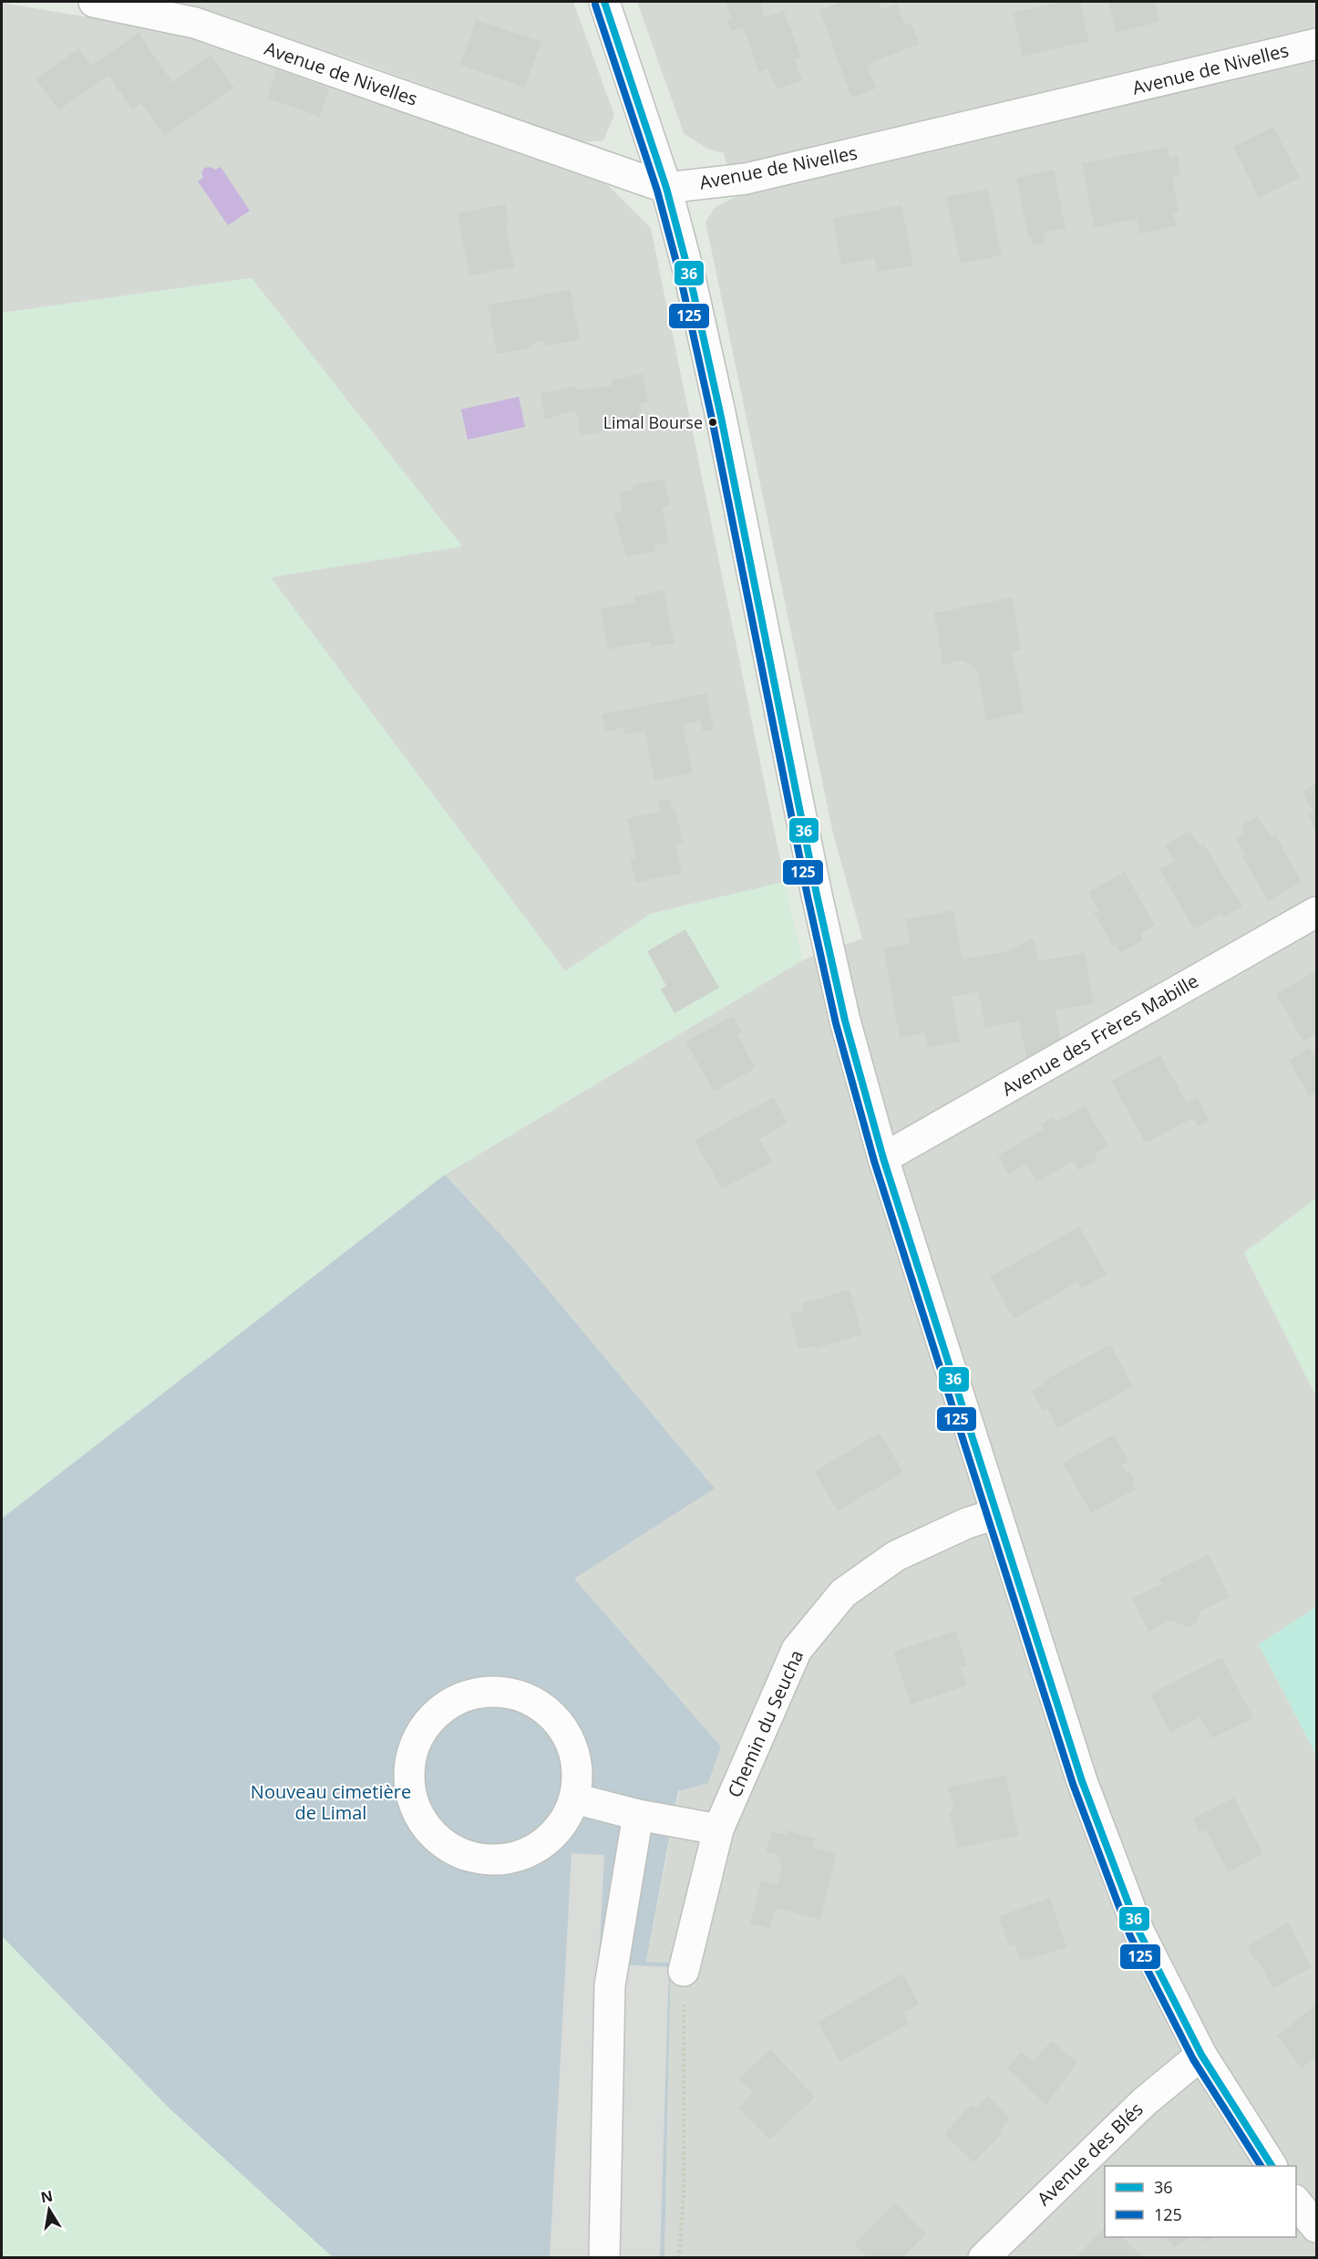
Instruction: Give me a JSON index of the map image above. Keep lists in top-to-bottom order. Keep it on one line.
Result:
{"streets":{"street":["Avenue de Nivelles","Avenue des Frères Mabille","Chemin du Seucha","Avenue des Blés"]},"parks":["Nouveau cimetière de Limal"],"places":["Limal Bourse"],"lines":["transit line 36","transit line 125"],"legend":["36","125"],"north":"top"}
